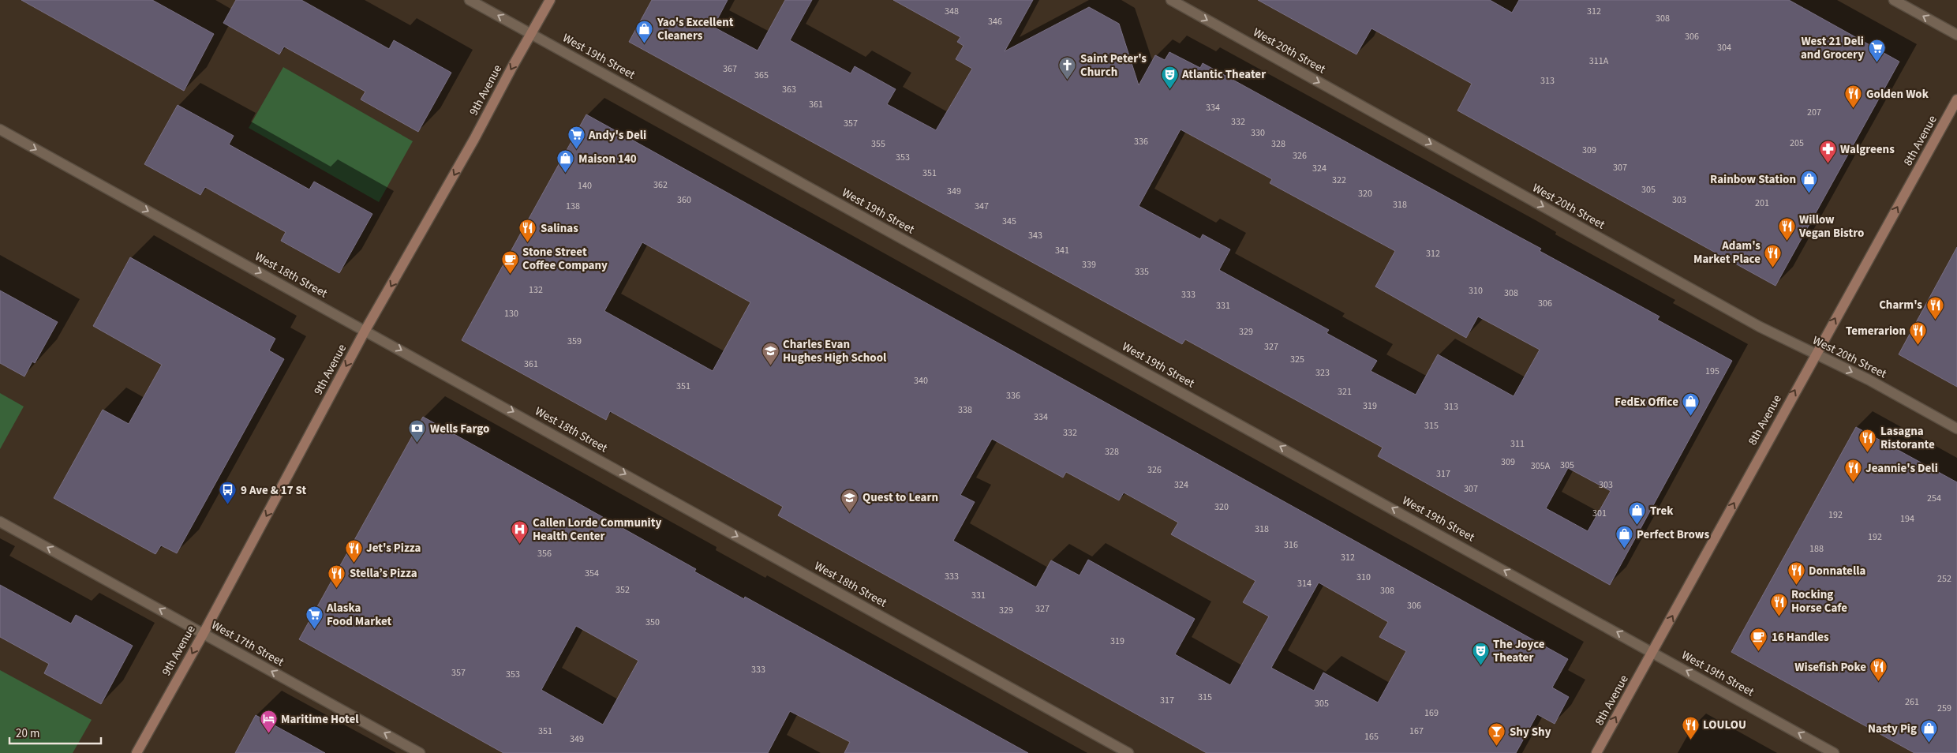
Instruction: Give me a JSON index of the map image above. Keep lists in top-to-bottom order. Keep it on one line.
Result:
{"streets":{"main road":["9th Avenue","8th Avenue"],"street":["West 20th Street","West 19th Street","West 18th Street","West 17th Street"]},"crossings":[["West 20th Street","8th Avenue"],["West 19th Street","9th Avenue"],["West 19th Street","8th Avenue"],["9th Avenue","West 18th Street"],["9th Avenue","West 17th Street"]],"one_way":["West 20th Street","West 19th Street","9th Avenue","8th Avenue","West 18th Street","West 17th Street"],"places":{"shop":["Yao's Excellent Cleaners","Maison 140","Rainbow Station","FedEx Office","Trek","Perfect Brows","Nasty Pig"],"supermarket":["West 21 Deli and Grocery","Andy's Deli","Alaska Food Market"],"church":["Saint Peter's Church"],"theatre":["Atlantic Theater","The Joyce Theater"],"restaurant":["Golden Wok","Willow Vegan Bistro","Salinas","Adam's Market Place","Charm's","Temerarion","Lasagna Ristorante","Jeannie's Deli","Jet's Pizza","Donnatella","Stella’s Pizza","Rocking Horse Cafe","Wisefish Poke","LOULOU"],"pharmacy":["Walgreens"],"cafe":["Stone Street Coffee Company","16 Handles"],"school or university":["Charles Evan Hughes High School","Quest to Learn"],"bank":["Wells Fargo"],"bus stop":["9 Ave & 17 St"],"hospital":["Callen Lorde Community Health Center"],"hotel":["Maritime Hotel"],"bar":["Shy Shy"]},"house_numbers":["348","312","308","346","306","304","311A","367","365","313","363","361","334","207","332","357","330","336","205","355","328","309","326","353","307","324","351","322","362","140","305","349","320","360","303","201","318","138","347","345","343","341","312","339","335","132","310","308","333","306","331","130","329","359","327","325","361","195","323","340","351","321","336","319","313","338","334","315","332","311","328","309","305","305A","326","317","324","303","307","254","320","301","192","194","318","192","316","188","356","312","354","333","310","252","314","352","308","331","306","327","329","350","319","333","357","353","315","317","261","305","259","169","351","167","165","349"],"scale_bar":"20 m"}
